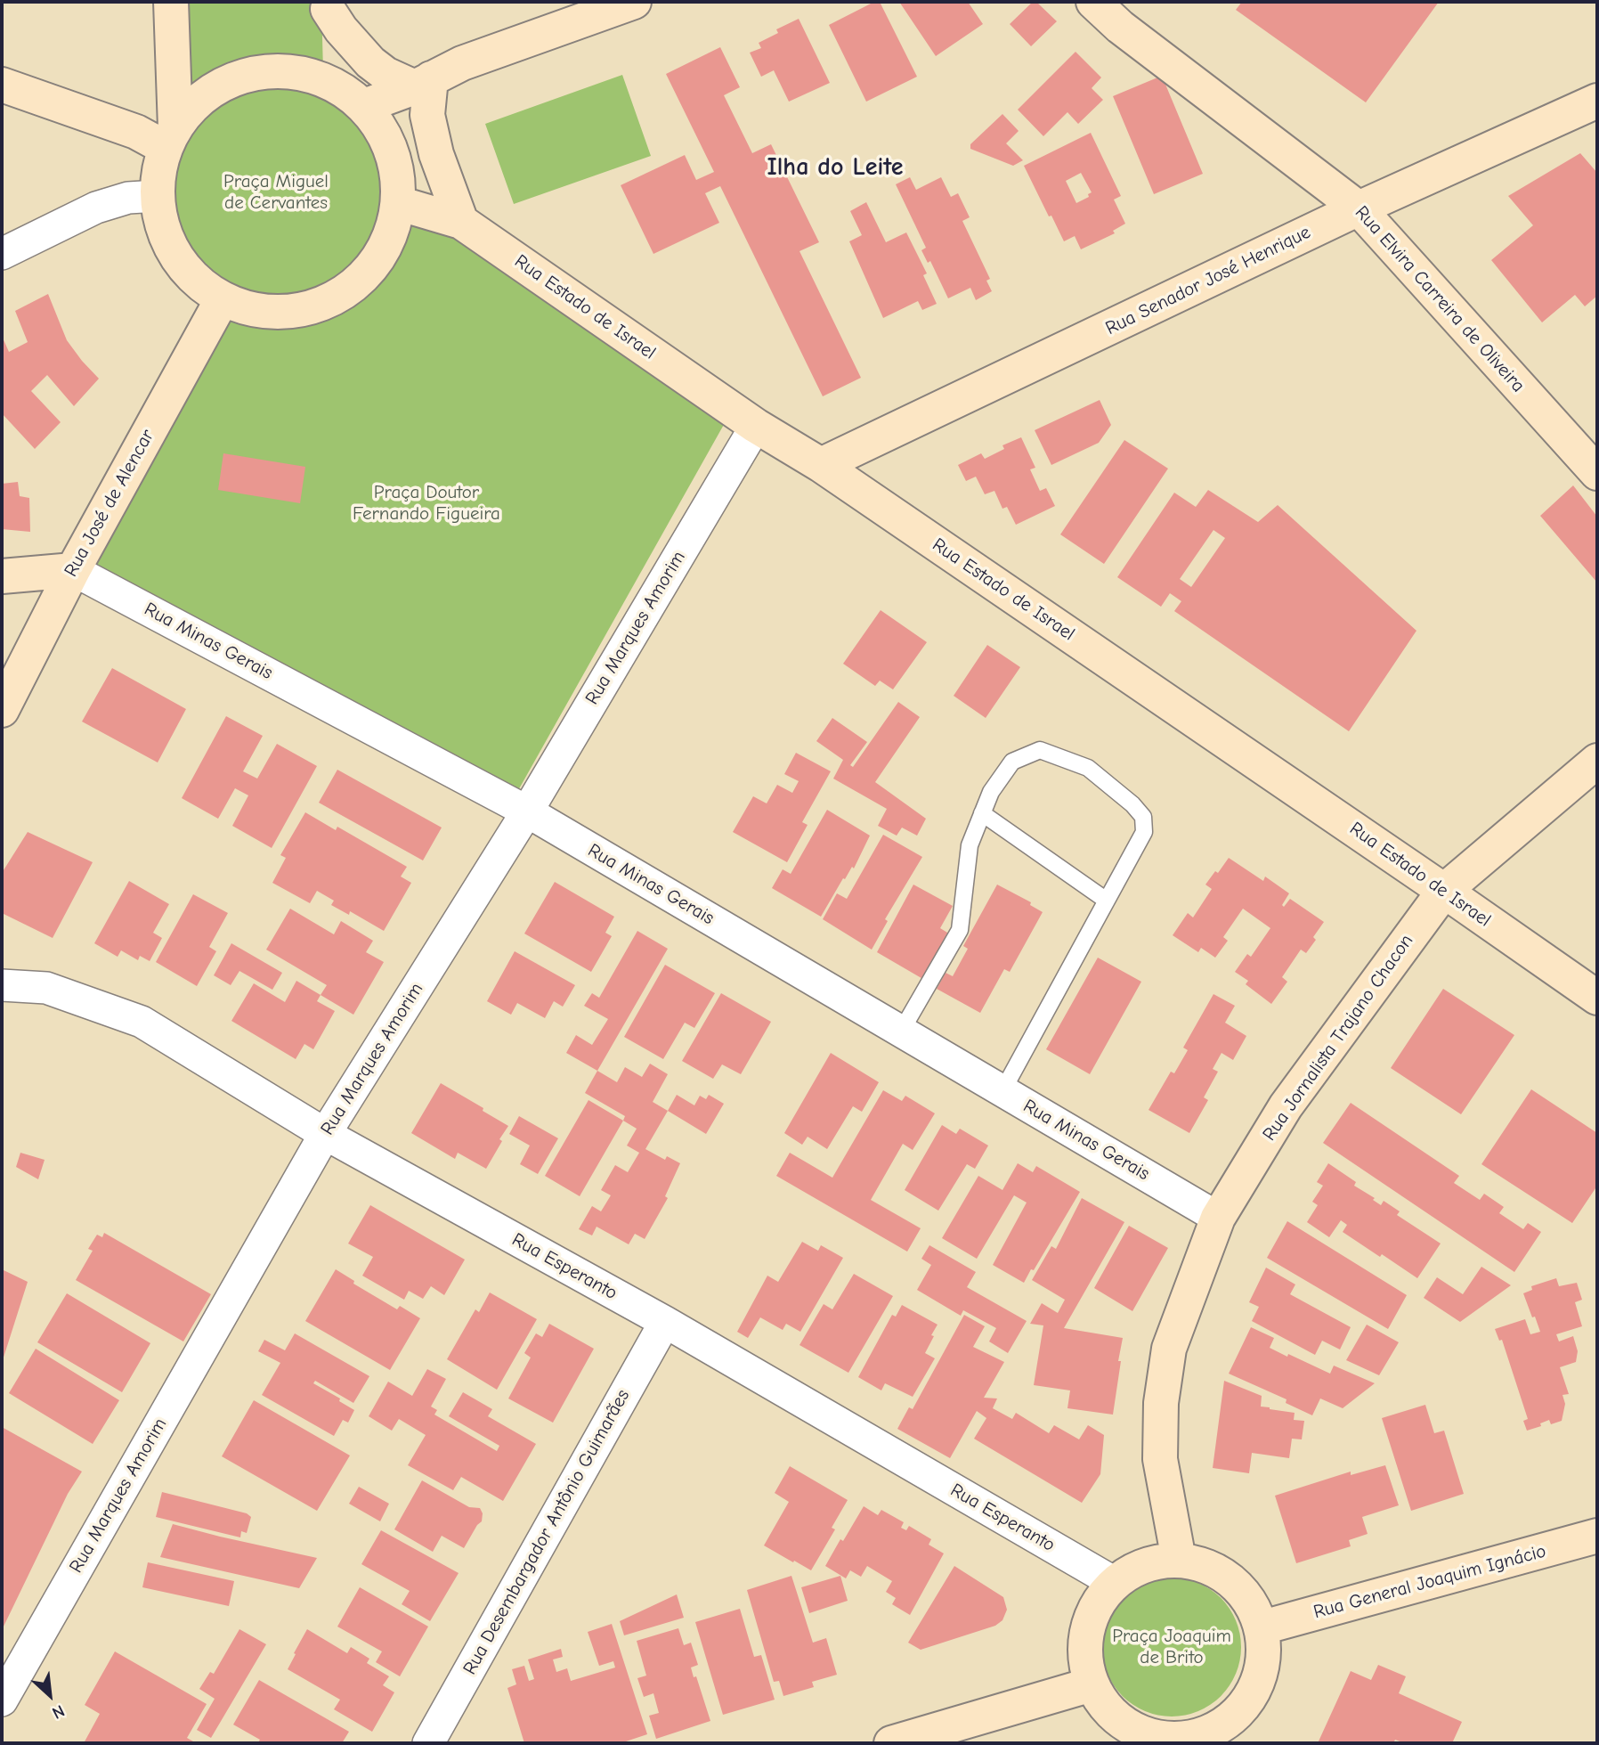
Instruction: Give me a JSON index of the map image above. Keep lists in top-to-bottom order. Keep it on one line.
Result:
{"streets":{"street":["Rua Senador José Henrique","Rua Elvira Carreira de Oliveira","Rua Estado de Israel","Rua José de Alencar","Rua Marques Amorim","Rua Minas Gerais","Rua Jornalista Trajano Chacon","Rua Esperanto","Rua Desembargador Antônio Guimarães","Rua General Joaquim Ignácio"]},"crossings":[["Rua Senador José Henrique","Rua Elvira Carreira de Oliveira"],["Rua Senador José Henrique","Rua Estado de Israel"],["Rua Estado de Israel","Rua Marques Amorim"],["Rua Estado de Israel","Rua Jornalista Trajano Chacon"],["Rua José de Alencar","Rua Minas Gerais"],["Rua Marques Amorim","Rua Minas Gerais"],["Rua Marques Amorim","Rua Esperanto"],["Rua Minas Gerais","Rua Jornalista Trajano Chacon"],["Rua Jornalista Trajano Chacon","Rua Esperanto"],["Rua Jornalista Trajano Chacon","Rua General Joaquim Ignácio"],["Rua Esperanto","Rua Desembargador Antônio Guimarães"],["Rua Esperanto","Rua General Joaquim Ignácio"]],"districts":["Ilha do Leite"],"parks":["Praça Miguel de Cervantes","Praça Doutor Fernando Figueira","Praça Joaquim de Brito"],"north":"bottom right"}
